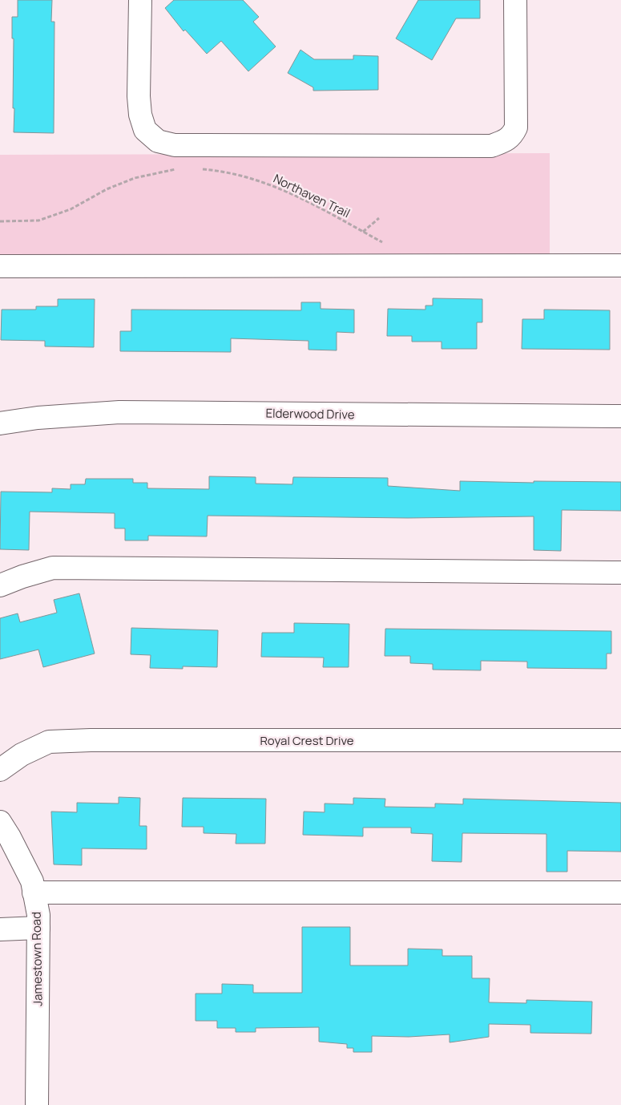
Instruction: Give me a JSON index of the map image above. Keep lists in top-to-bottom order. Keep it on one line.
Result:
{"streets":{"street":["Elderwood Drive","Royal Crest Drive","Jamestown Road"],"path":["Northaven Trail"]}}
